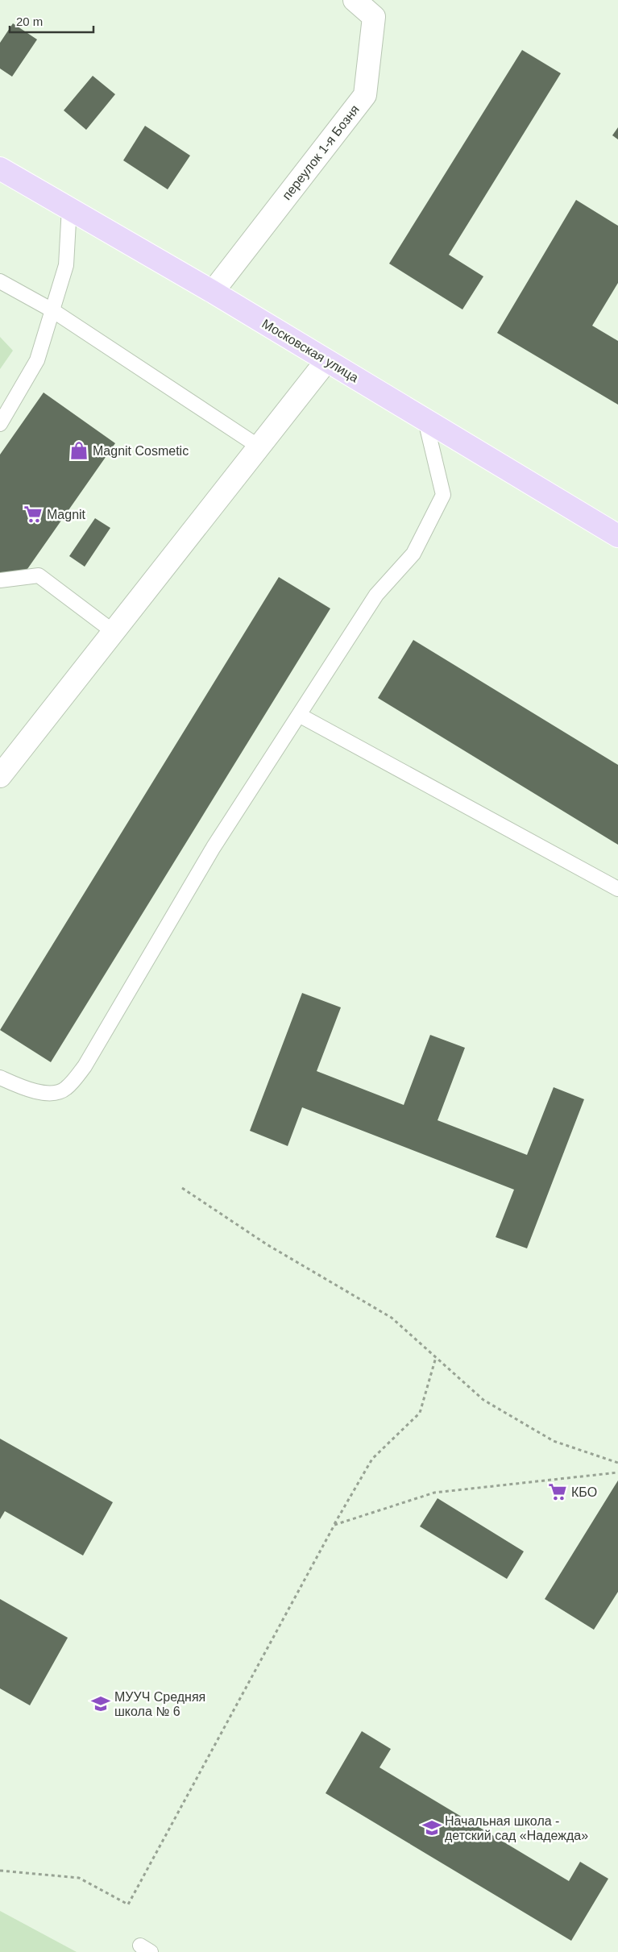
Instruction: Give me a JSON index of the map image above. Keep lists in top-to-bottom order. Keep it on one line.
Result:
{"streets":{"main road":["Московская улица"],"street":["переулок 1-я Бозня"]},"crossings":[["переулок 1-я Бозня","Московская улица"]],"places":{"shop":["Magnit Cosmetic"],"supermarket":["Magnit","КБО"],"school or university":["МУУЧ Средняя школа № 6","Начальная школа - детский сад «Надежда»"]},"scale_bar":"20 m"}
